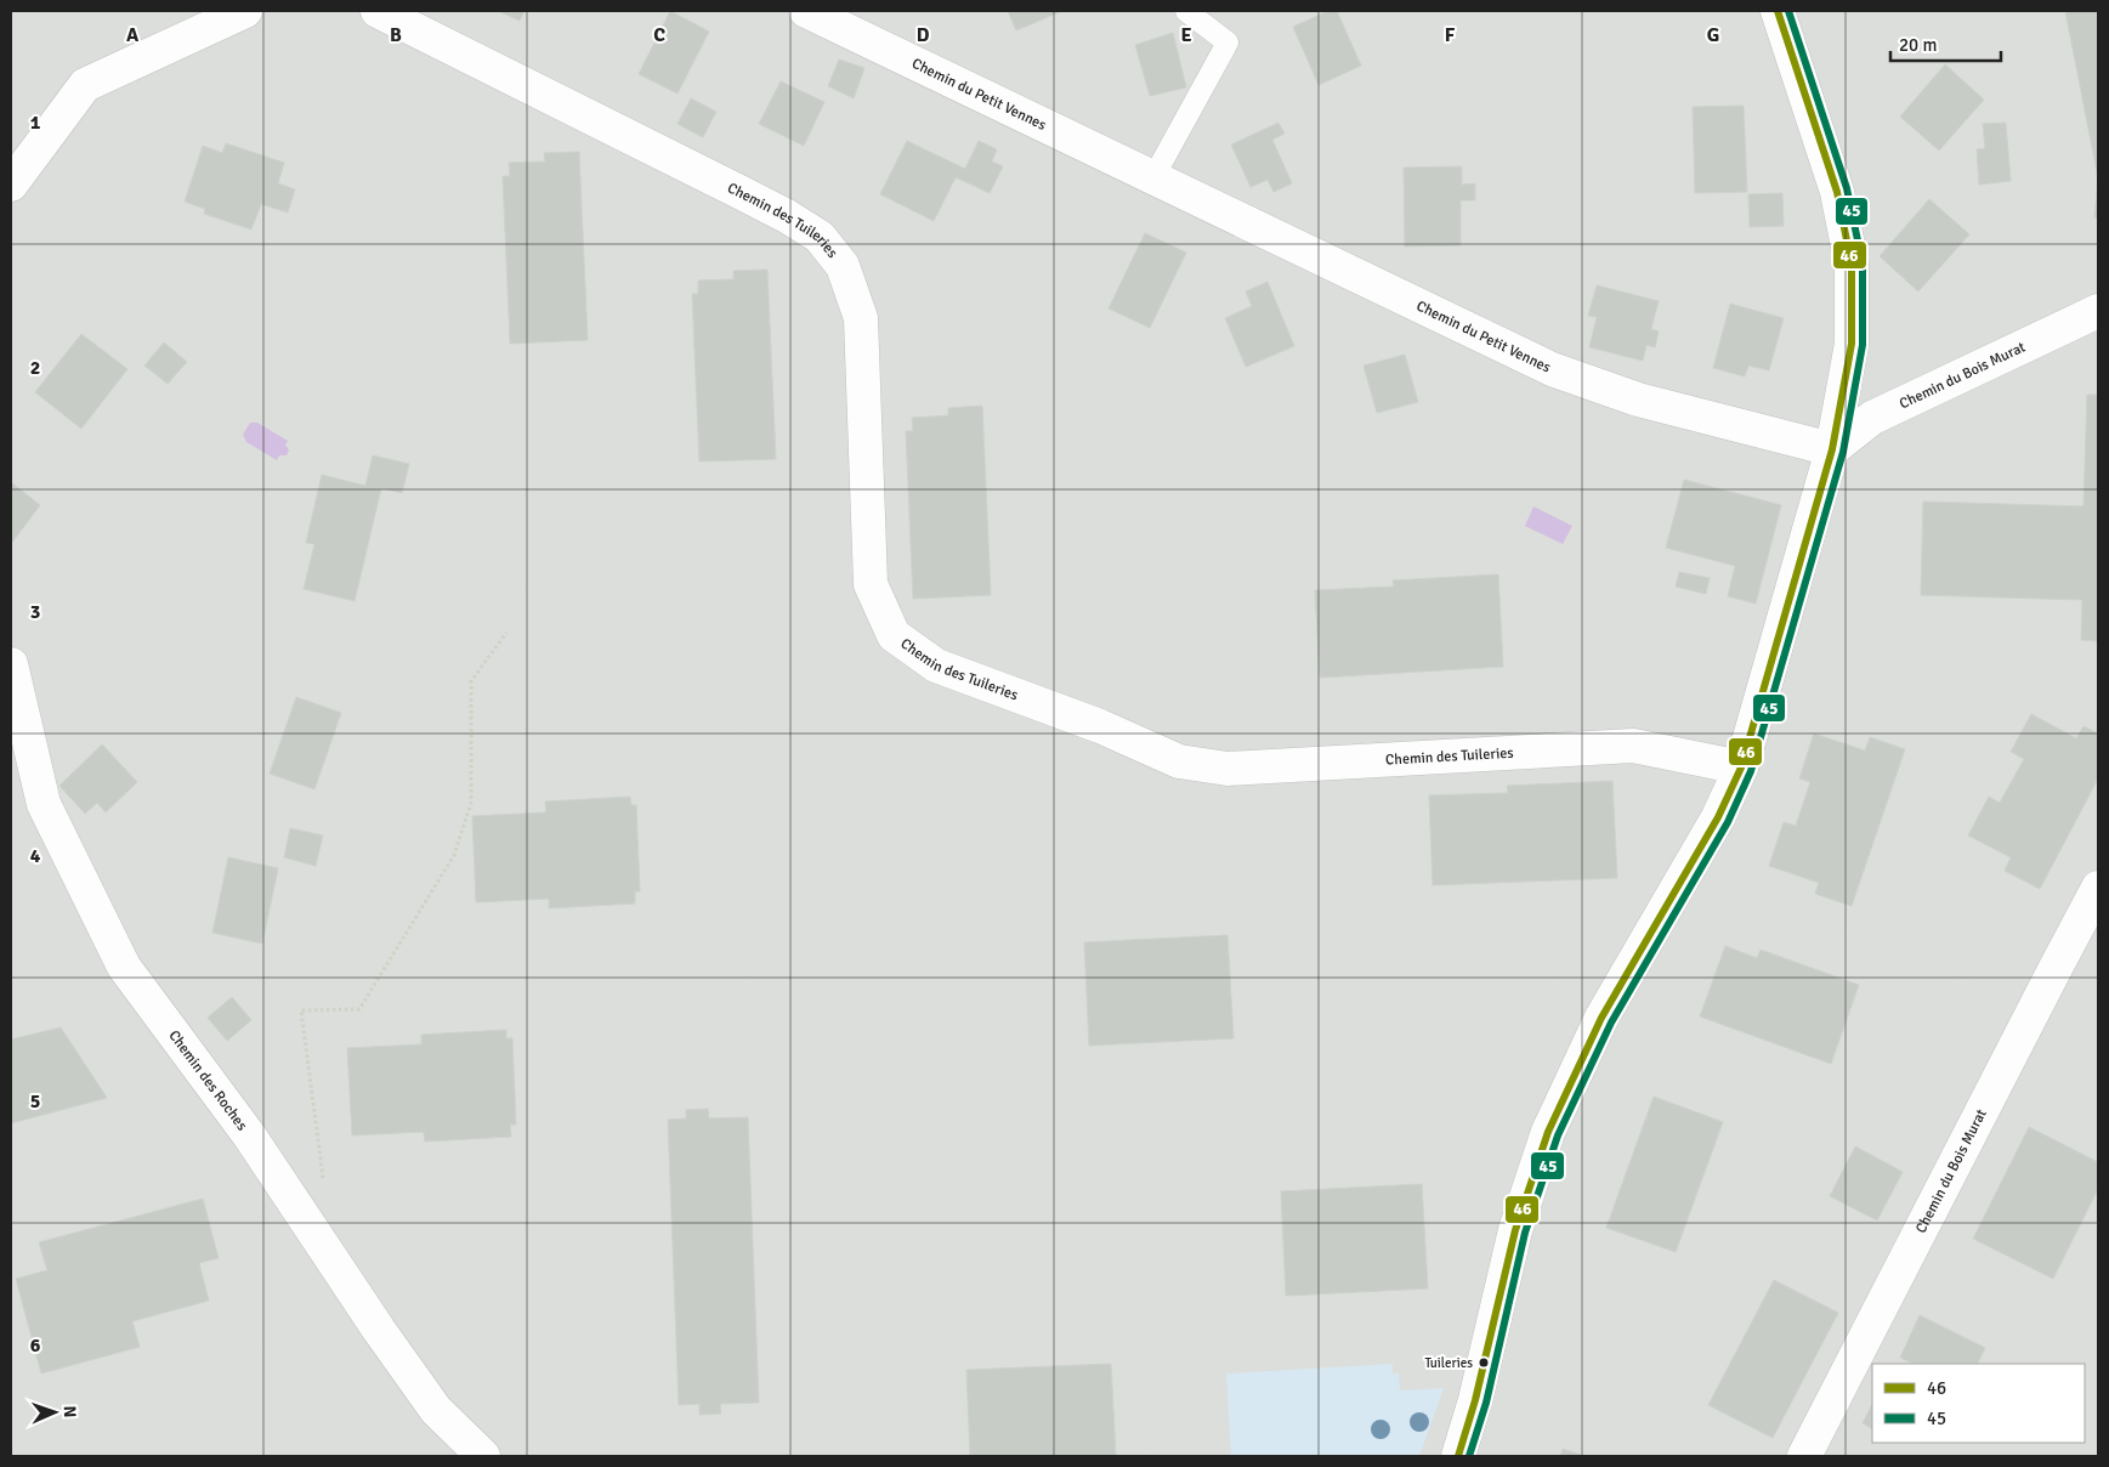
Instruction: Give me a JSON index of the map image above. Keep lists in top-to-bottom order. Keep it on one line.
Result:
{"streets":{"street":["Chemin du Petit Vennes","Chemin des Tuileries","Chemin du Bois Murat","Chemin des Roches"]},"crossings":[["Chemin du Petit Vennes","Chemin du Bois Murat"]],"places":["Tuileries"],"lines":["transit line 46","transit line 45"],"legend":["46","45"],"scale_bar":"20 m","north":"right","grid":{"columns":["A","B","C","D","E","F","G"],"rows":["1","2","3","4","5","6"]}}
